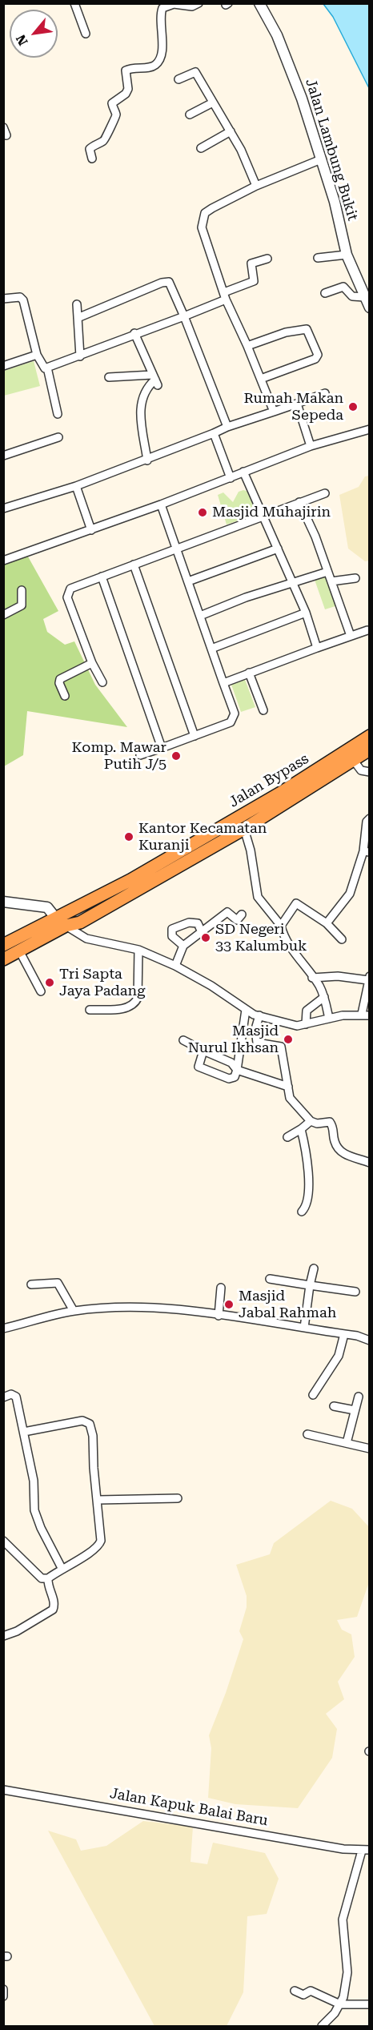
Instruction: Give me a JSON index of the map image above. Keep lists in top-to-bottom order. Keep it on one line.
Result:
{"streets":{"highway":["Jalan Bypass"],"street":["Jalan Lambung Bukit","Jalan Kapuk Balai Baru"]},"places":["Rumah Makan Sepeda","Masjid Muhajirin","Komp. Mawar Putih J/5","Kantor Kecamatan Kuranji","SD Negeri 33 Kalumbuk","Tri Sapta Jaya Padang","Masjid Nurul Ikhsan","Masjid Jabal Rahmah"],"north":"bottom left"}
